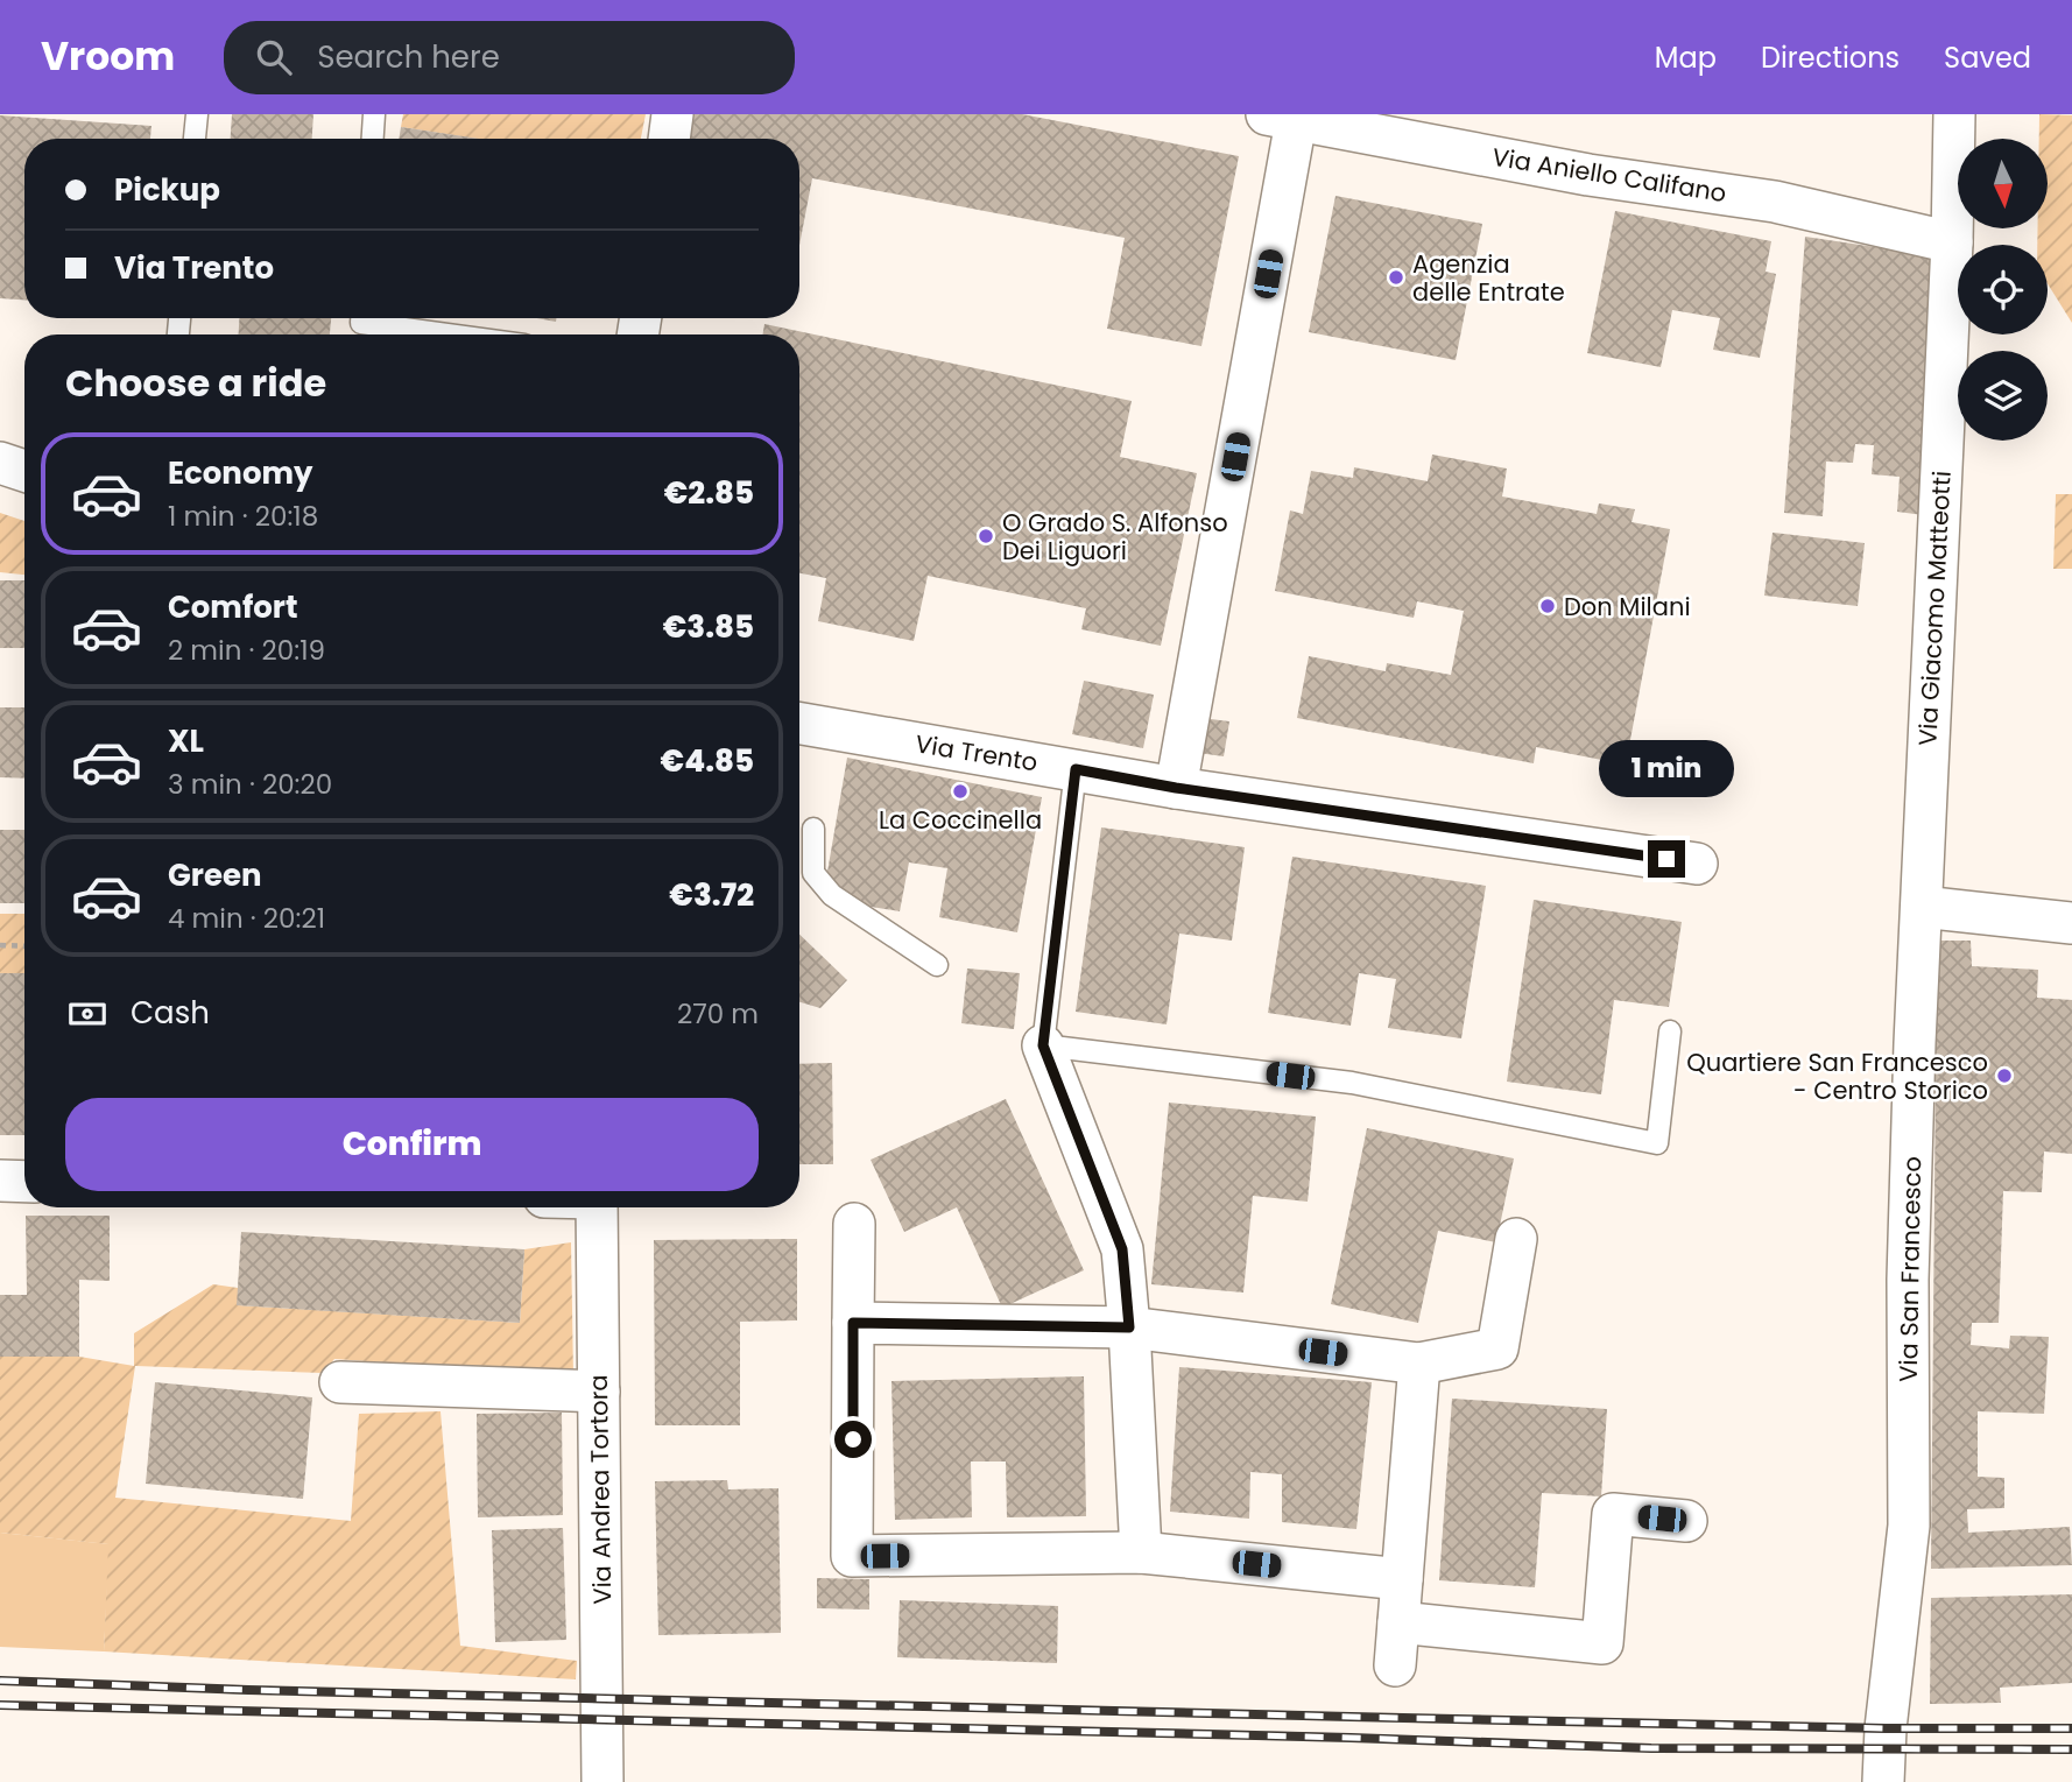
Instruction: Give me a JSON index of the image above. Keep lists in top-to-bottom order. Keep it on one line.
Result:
{"streets":{"street":["Via Aniello Califano","Via Giacomo Matteotti","Via Trento","Via San Francesco","Via Andrea Tortora"]},"crossings":[["Via Aniello Califano","Via Giacomo Matteotti"],["Via Giacomo Matteotti","Via San Francesco"]],"places":["Agenzia delle Entrate","O Grado S. Alfonso Dei Liguori","Don Milani","La Coccinella","Quartiere San Francesco - Centro Storico"],"north":"bottom","page":{"header":"Vroom","search":"Search here","nav":["Map","Directions","Saved"],"banner":["Pickup","Via Trento"],"heading":"Choose a ride","list":[{"name":"Economy","note":"1 min · 20:18","value":"€2.85"},{"name":"Comfort","note":"2 min · 20:19","value":"€3.85"},{"name":"XL","note":"3 min · 20:20","value":"€4.85"},{"name":"Green","note":"4 min · 20:21","value":"€3.72"}],"bubble":"1 min","pay":["Cash","270 m"],"buttons":"Confirm"}}
